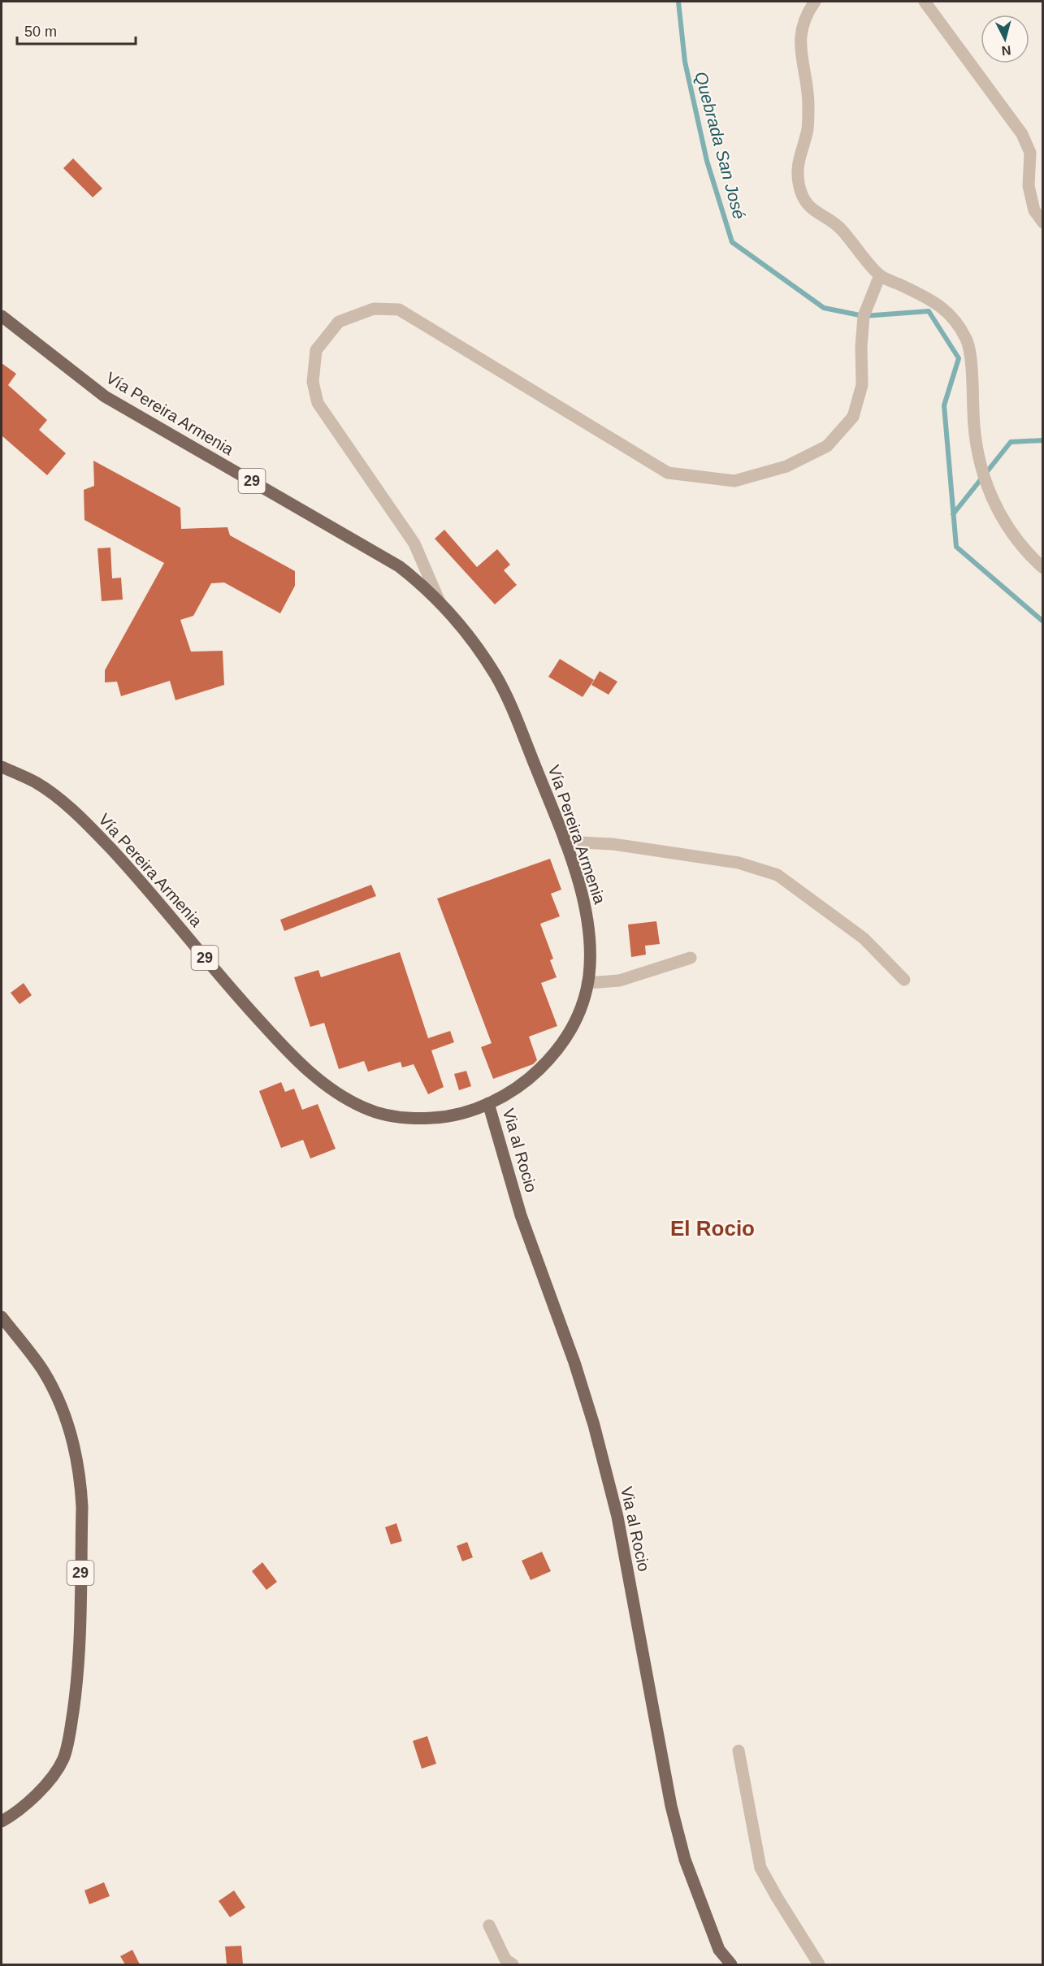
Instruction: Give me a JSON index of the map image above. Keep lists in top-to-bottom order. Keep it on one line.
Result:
{"streets":{"main road":["Vía Pereira Armenia","29","Via al Rocio"]},"crossings":[["Vía Pereira Armenia","Via al Rocio"]],"districts":["El Rocio"],"water":["Quebrada San José"],"scale_bar":"50 m","north":"bottom"}
